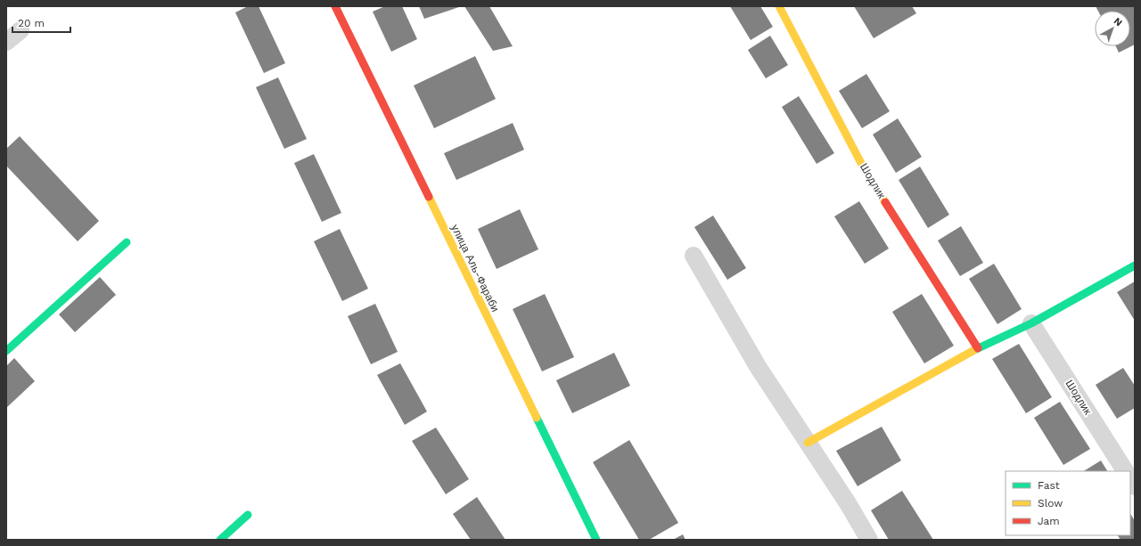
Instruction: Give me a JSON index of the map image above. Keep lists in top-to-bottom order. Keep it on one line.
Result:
{"streets":{"street":["Шодлик","улица Аль-Фараби"]},"legend":["Fast","Slow","Jam"],"scale_bar":"20 m","north":"top right"}
